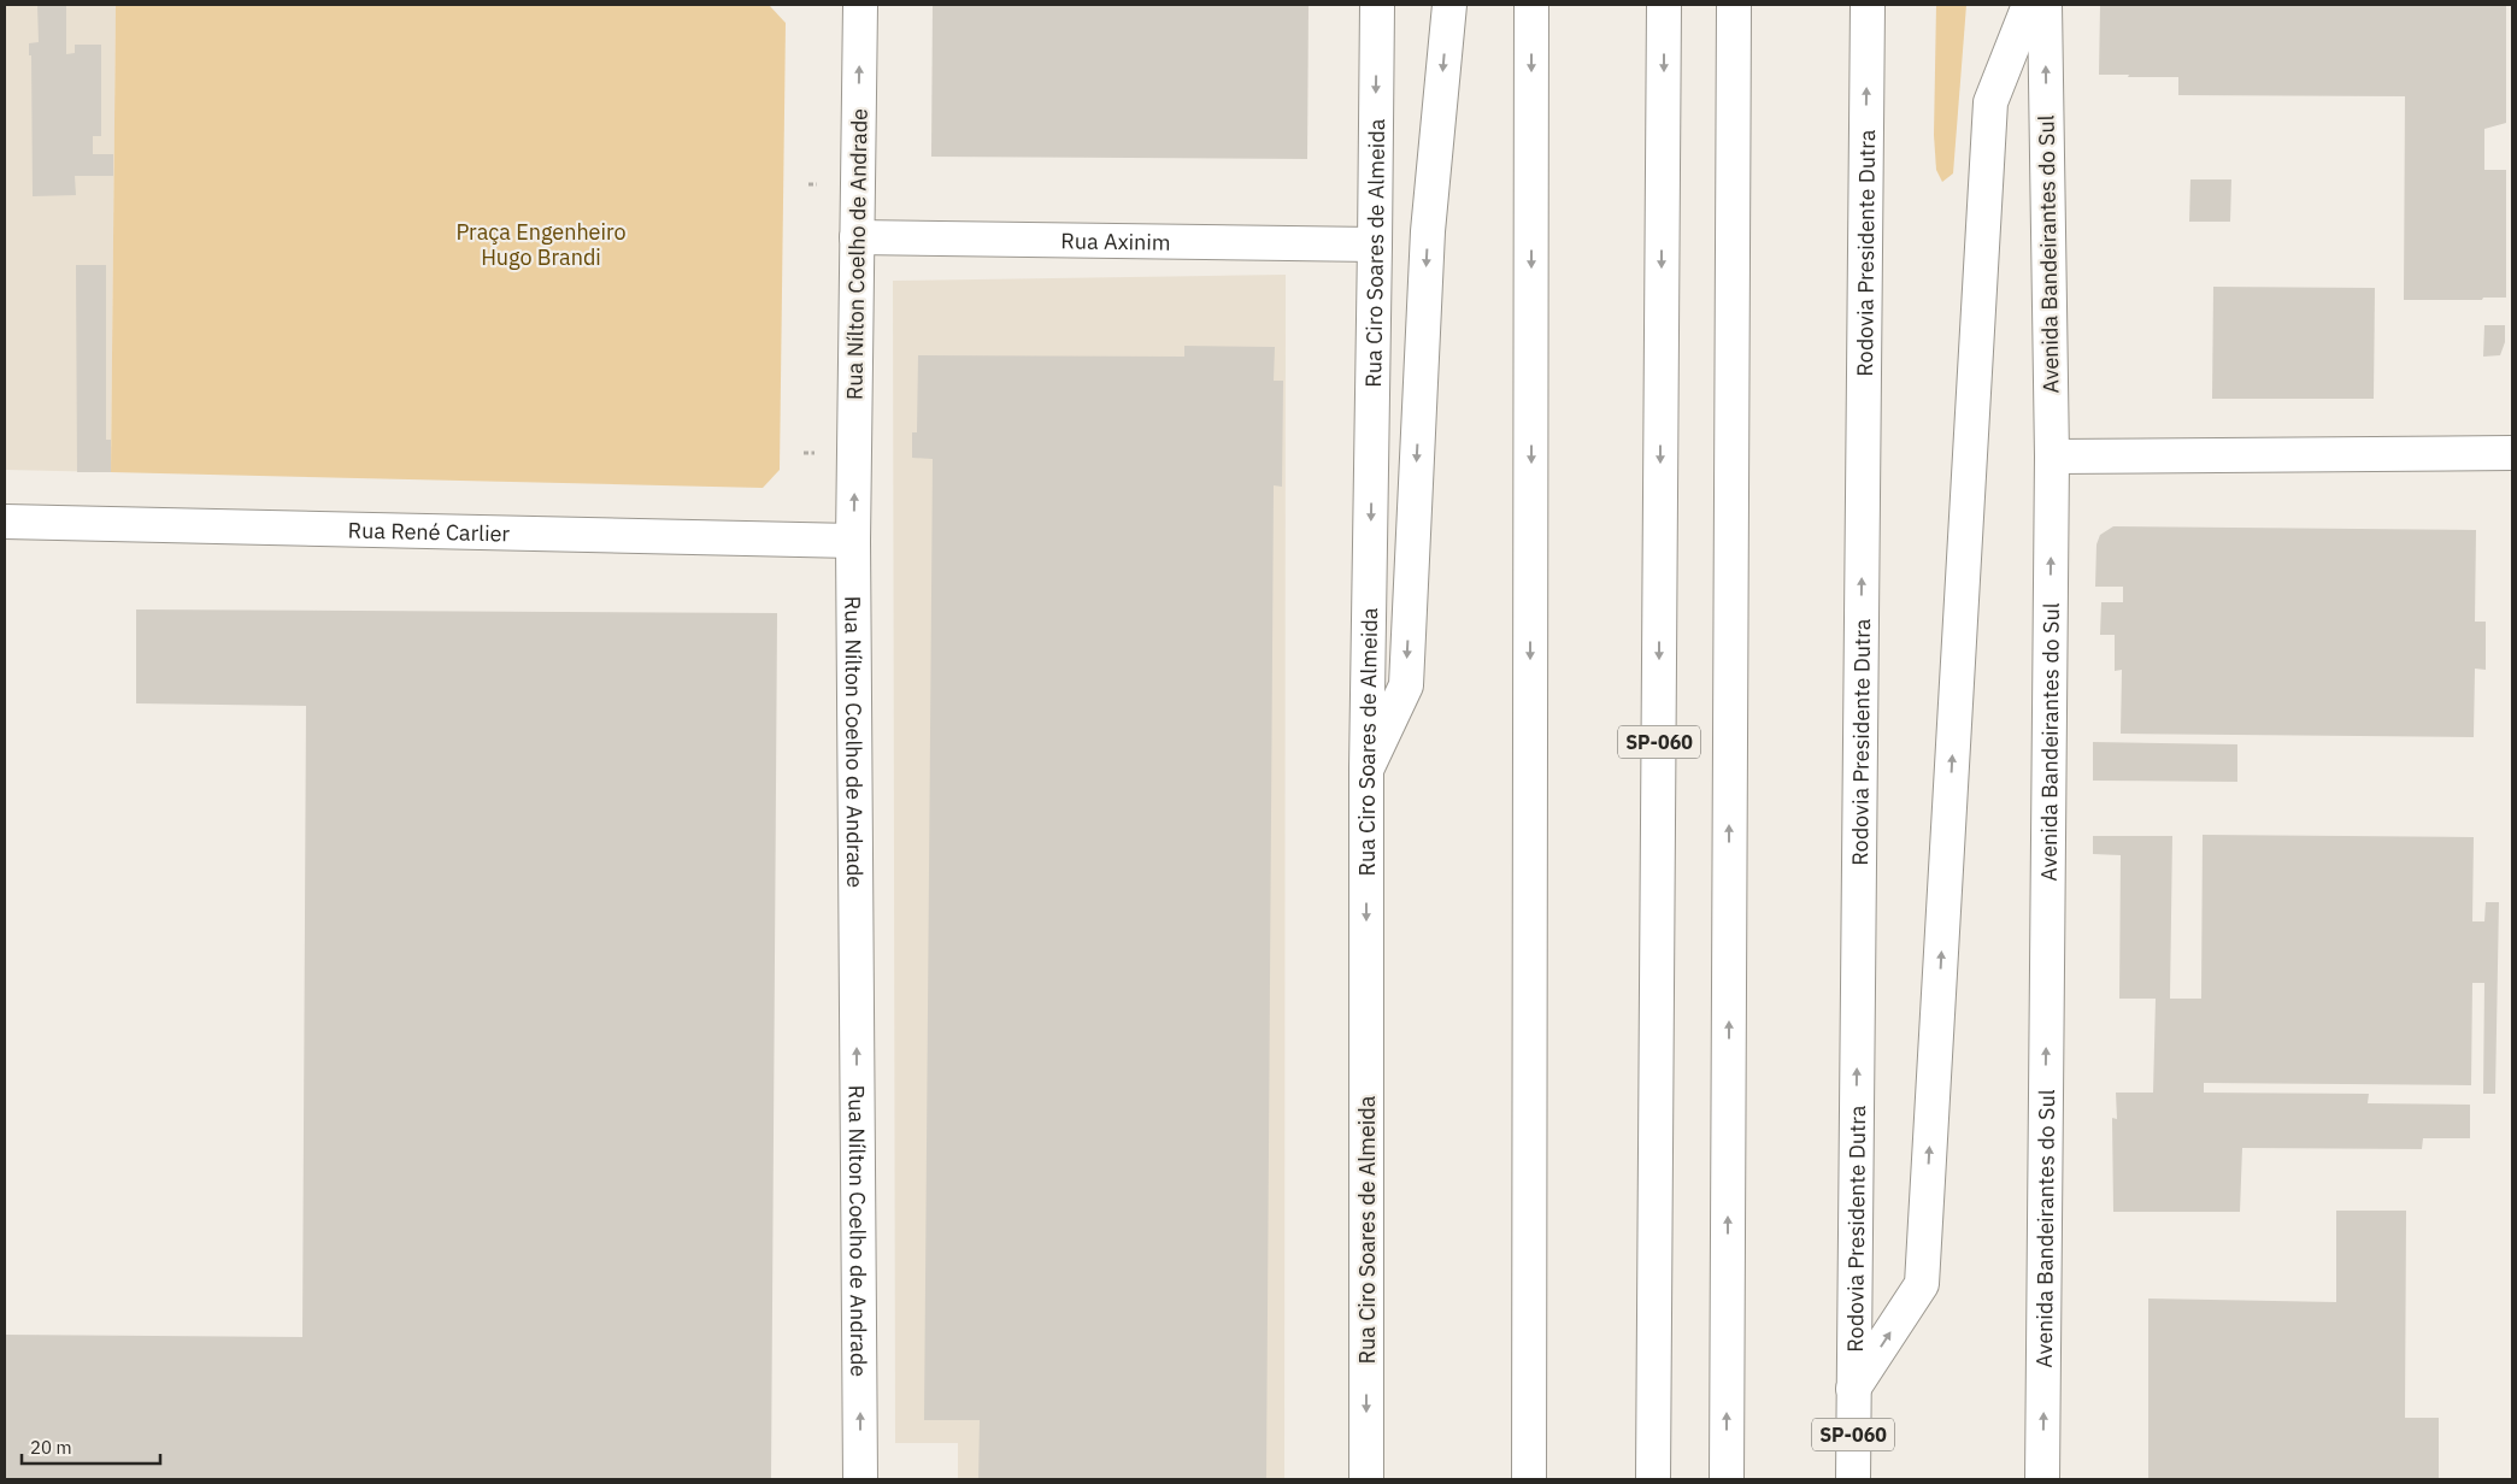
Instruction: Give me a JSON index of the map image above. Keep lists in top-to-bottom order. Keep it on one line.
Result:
{"streets":{"main road":["Rua Axinim","Rua Nílton Coelho de Andrade","Rua Ciro Soares de Almeida","Rodovia Presidente Dutra","Avenida Bandeirantes do Sul","Rua René Carlier","SP-060"]},"crossings":[["Rua Axinim","Rua Nílton Coelho de Andrade"],["Rua Axinim","Rua Ciro Soares de Almeida"],["Rua Nílton Coelho de Andrade","Rua René Carlier"]],"one_way":["Rua Nílton Coelho de Andrade"],"parks":["Praça Engenheiro Hugo Brandi"],"scale_bar":"20 m"}
